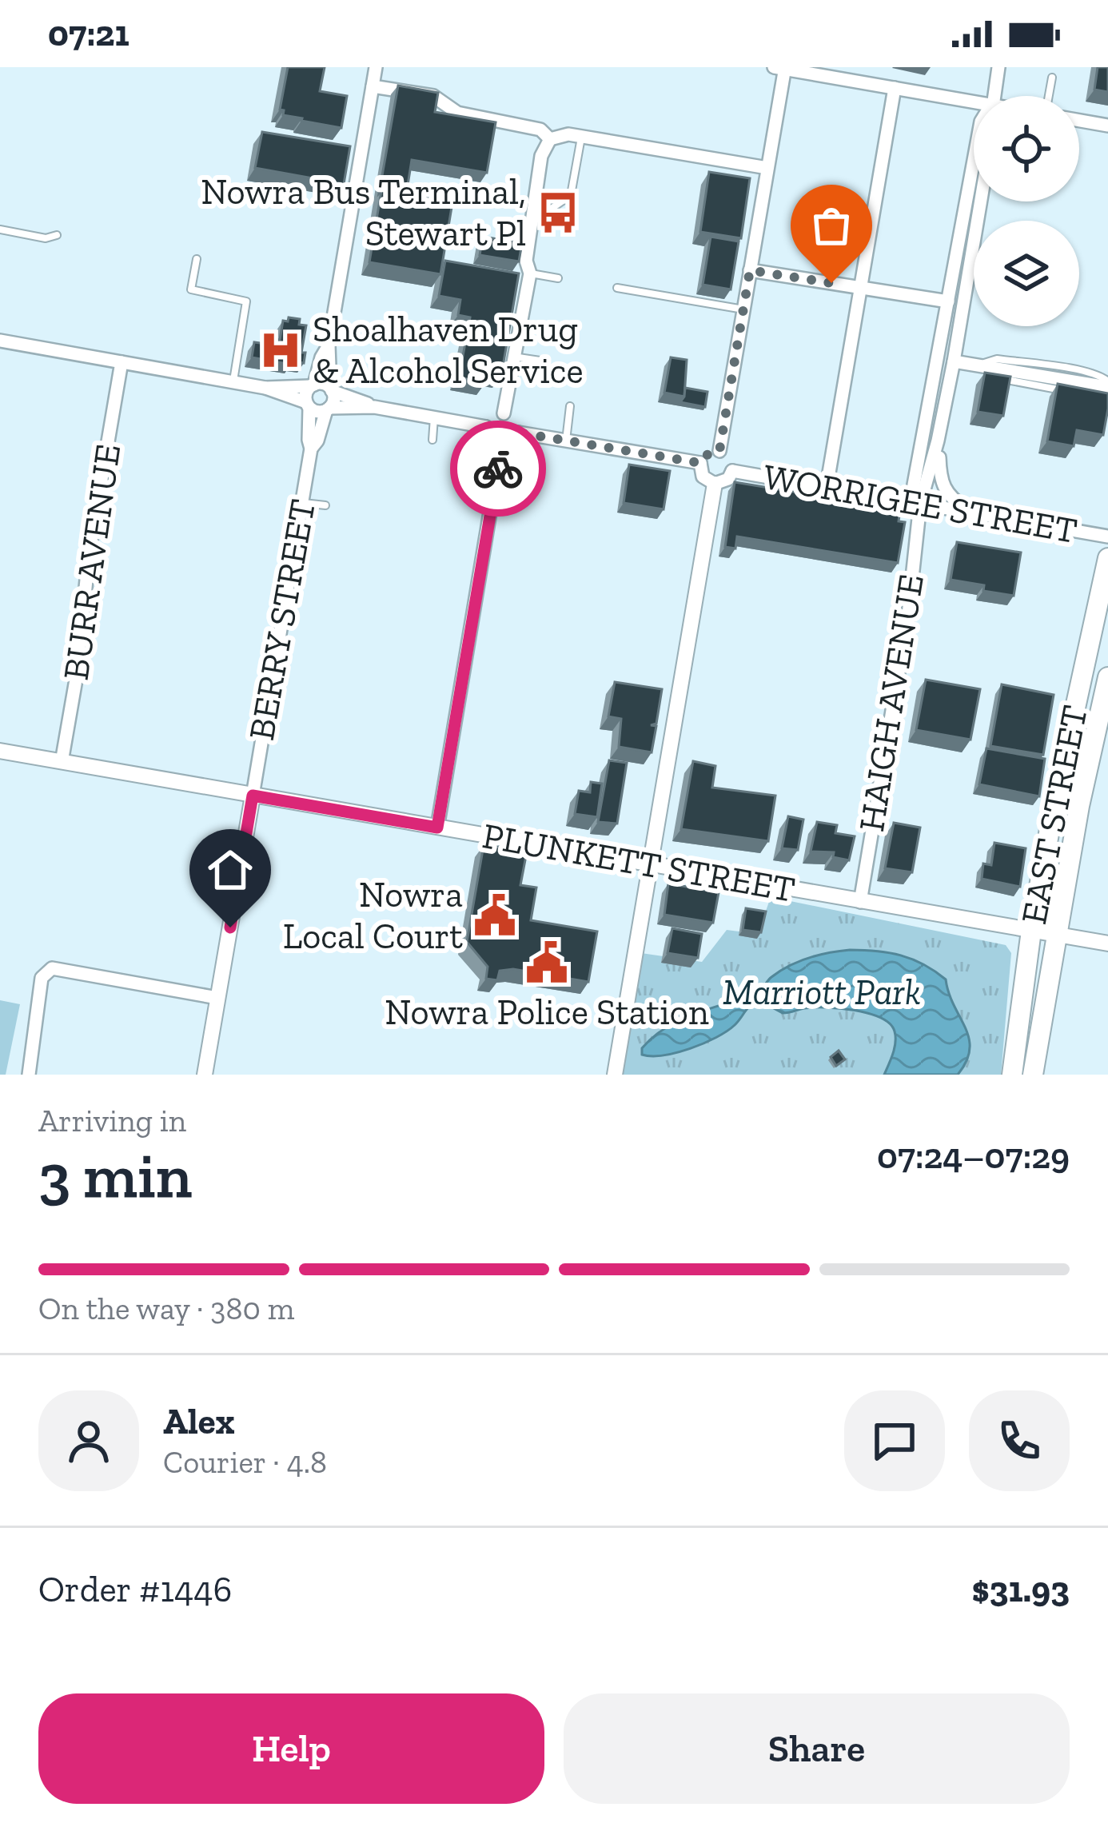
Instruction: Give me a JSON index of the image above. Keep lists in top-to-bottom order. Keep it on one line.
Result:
{"streets":{"highway":["EAST STREET"],"street":["WORRIGEE STREET","BURR AVENUE","BERRY STREET","HAIGH AVENUE","PLUNKETT STREET"]},"crossings":[["WORRIGEE STREET","HAIGH AVENUE"],["BURR AVENUE","PLUNKETT STREET"],["BERRY STREET","PLUNKETT STREET"],["HAIGH AVENUE","PLUNKETT STREET"],["EAST STREET","PLUNKETT STREET"]],"parks":["Marriott Park"],"places":{"bus stop":["Nowra Bus Terminal, Stewart Pl"],"hospital":["Shoalhaven Drug & Alcohol Service"],"public building":["Nowra Local Court","Nowra Police Station"]},"page":{"status":"07:21","heading":["3 min","Arriving in","07:24–07:29"],"panel":["Alex","Courier · 4.8","Order #1446","$31.93"],"bar":"On the way · 380 m","buttons":["Help","Share"]}}
